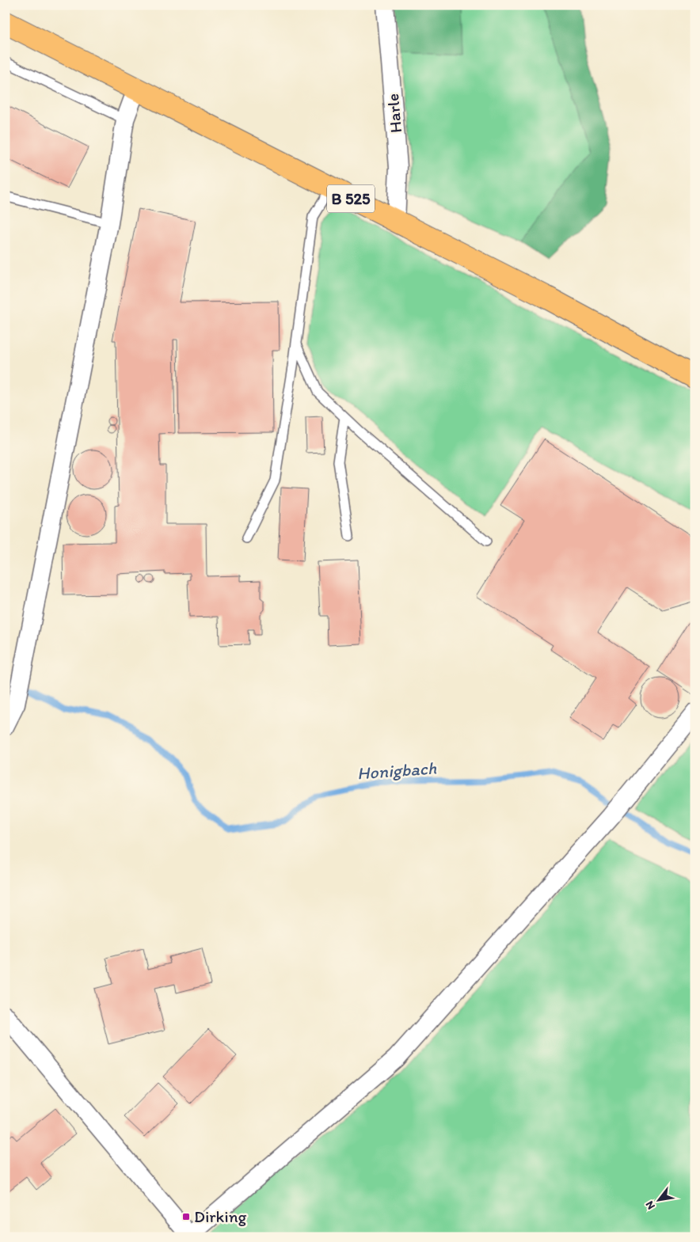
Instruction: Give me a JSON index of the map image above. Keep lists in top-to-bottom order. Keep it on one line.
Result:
{"streets":{"main road":["B 525"],"street":["Harle"]},"crossings":[["Harle","B 525"]],"water":["Honigbach"],"places":{"transit":["Dirking"]},"north":"bottom left"}
